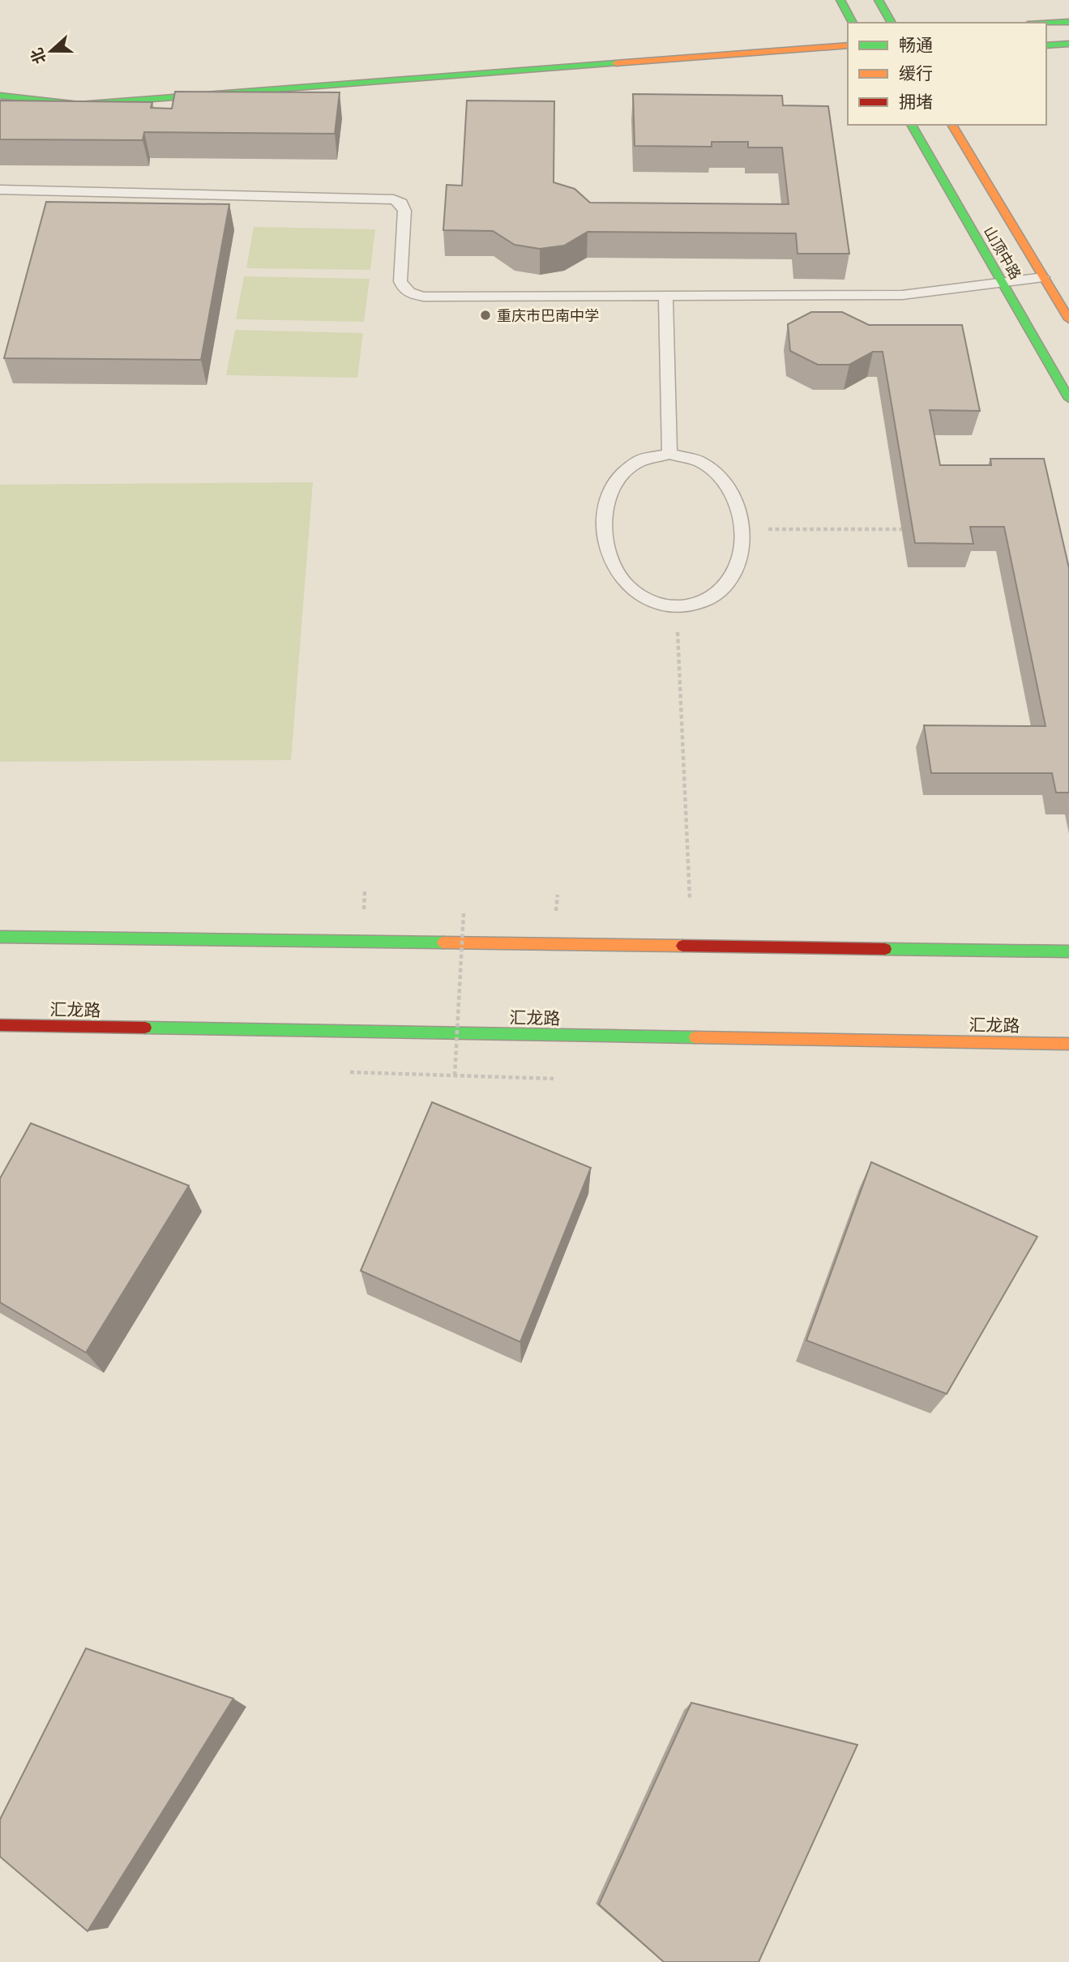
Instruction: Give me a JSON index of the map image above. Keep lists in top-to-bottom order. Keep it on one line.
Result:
{"streets":{"main road":["山顶中路","汇龙路"]},"places":["重庆市巴南中学"],"legend":["畅通","缓行","拥堵"],"north":"left"}
